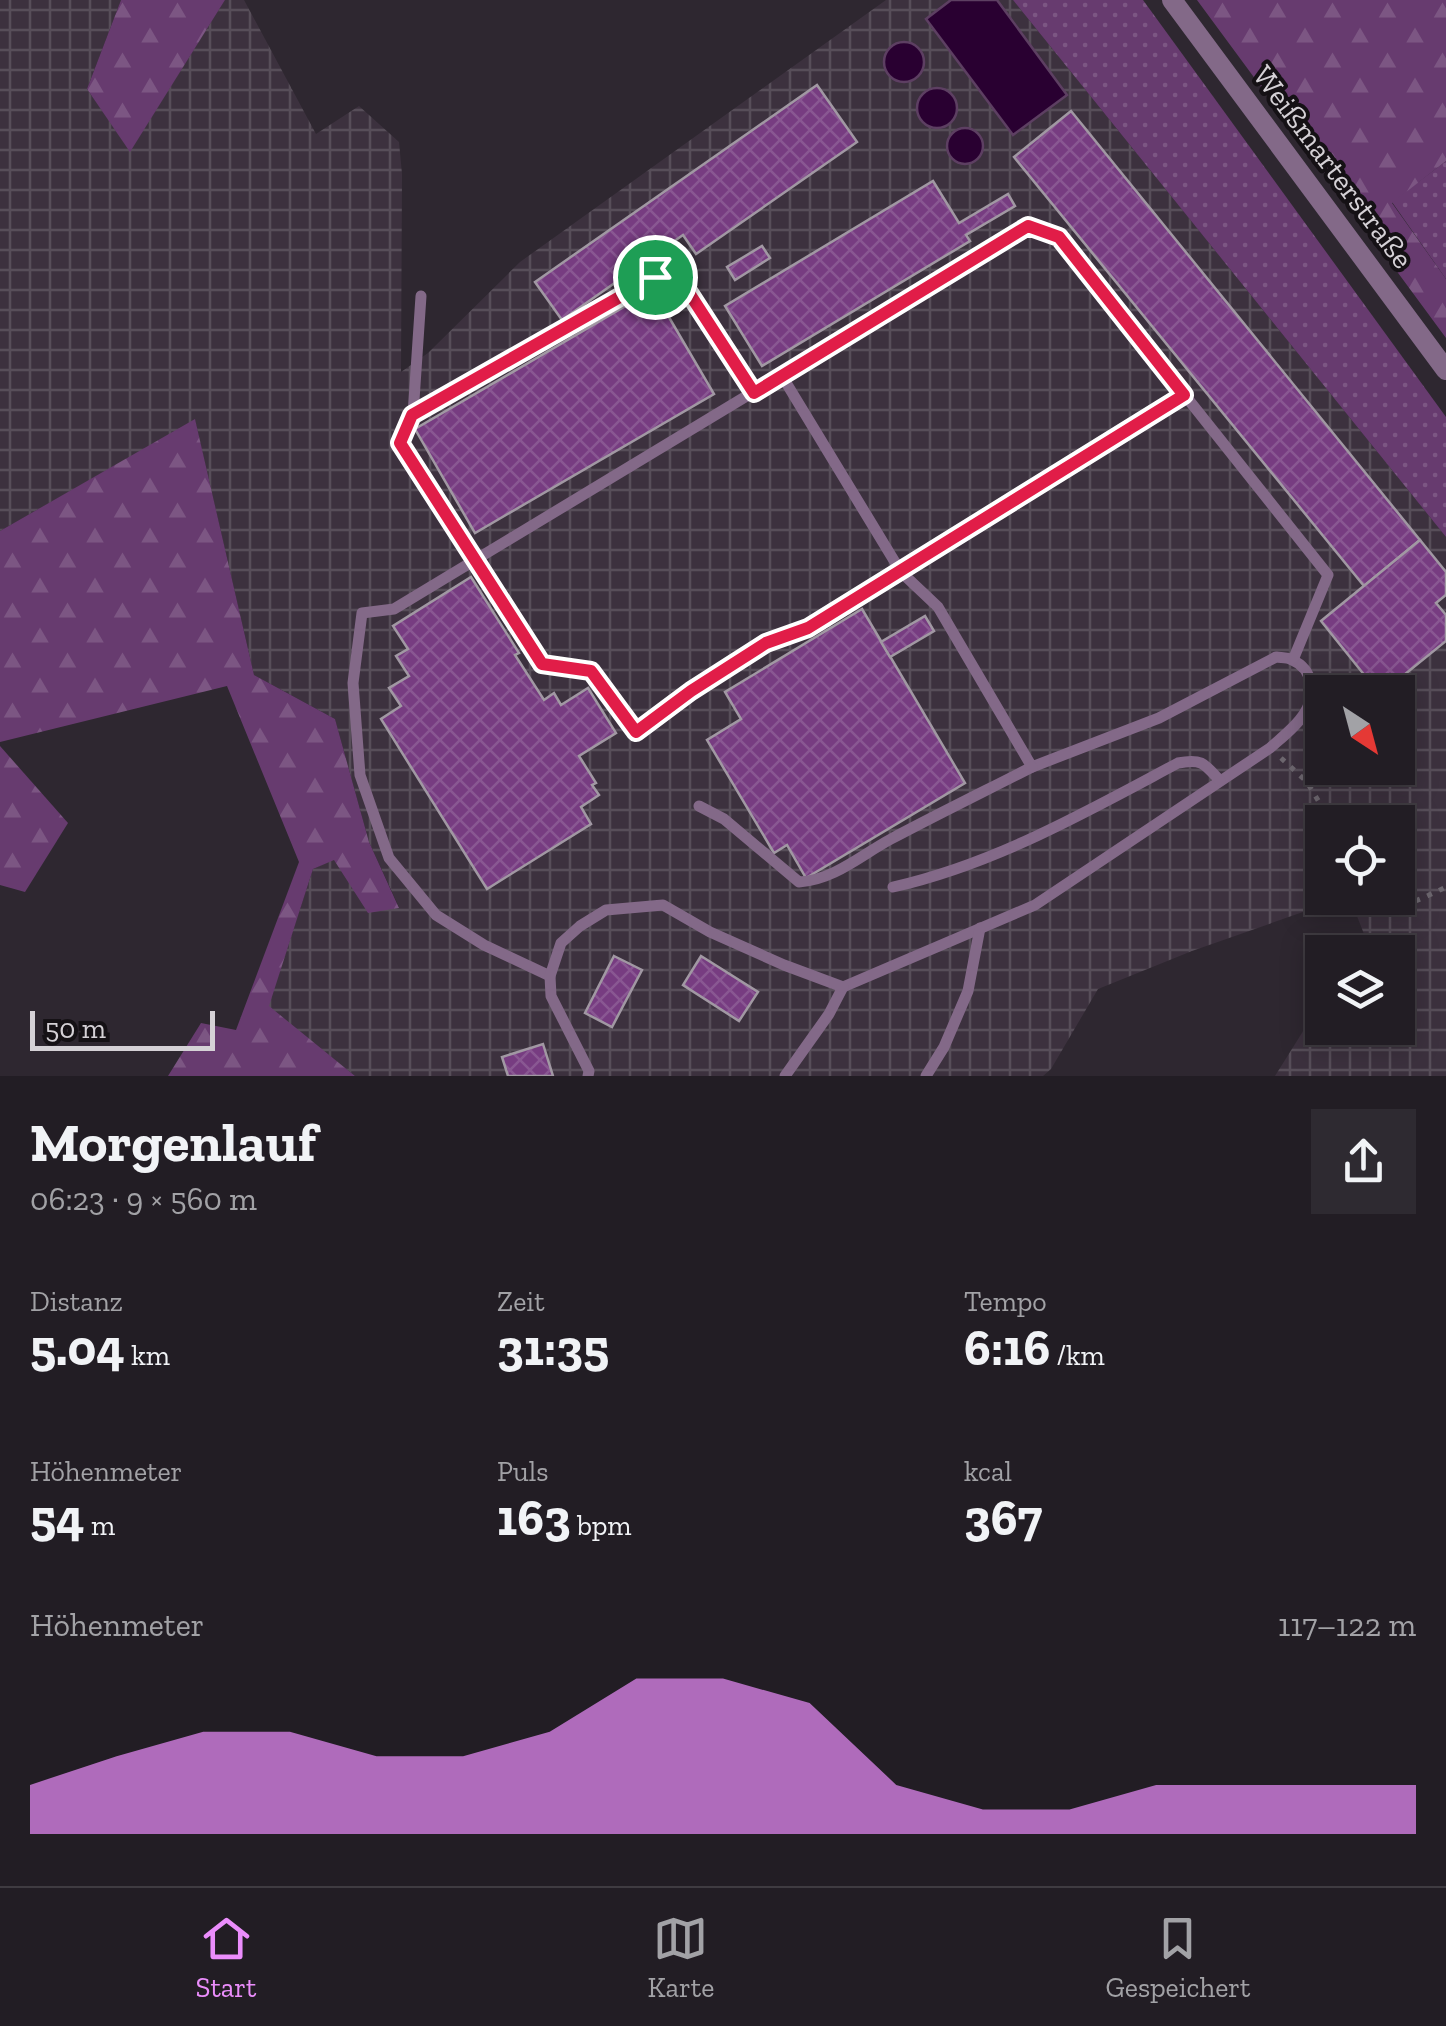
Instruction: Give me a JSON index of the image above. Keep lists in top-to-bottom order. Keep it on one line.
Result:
{"streets":{"street":["Weißmarterstraße"]},"scale_bar":"50 m","north":"bottom right","page":{"scale":"50 m","heading":["Morgenlauf","06:23 · 9 × 560 m"],"stats":[["Distanz","5.04 km"],["Zeit","31:35"],["Tempo","6:16 /km"],["Höhenmeter","54 m"],["Puls","163 bpm"],["kcal","367"]],"chart":["Höhenmeter","117–122 m"],"tabs":["Start","Karte","Gespeichert"]}}
